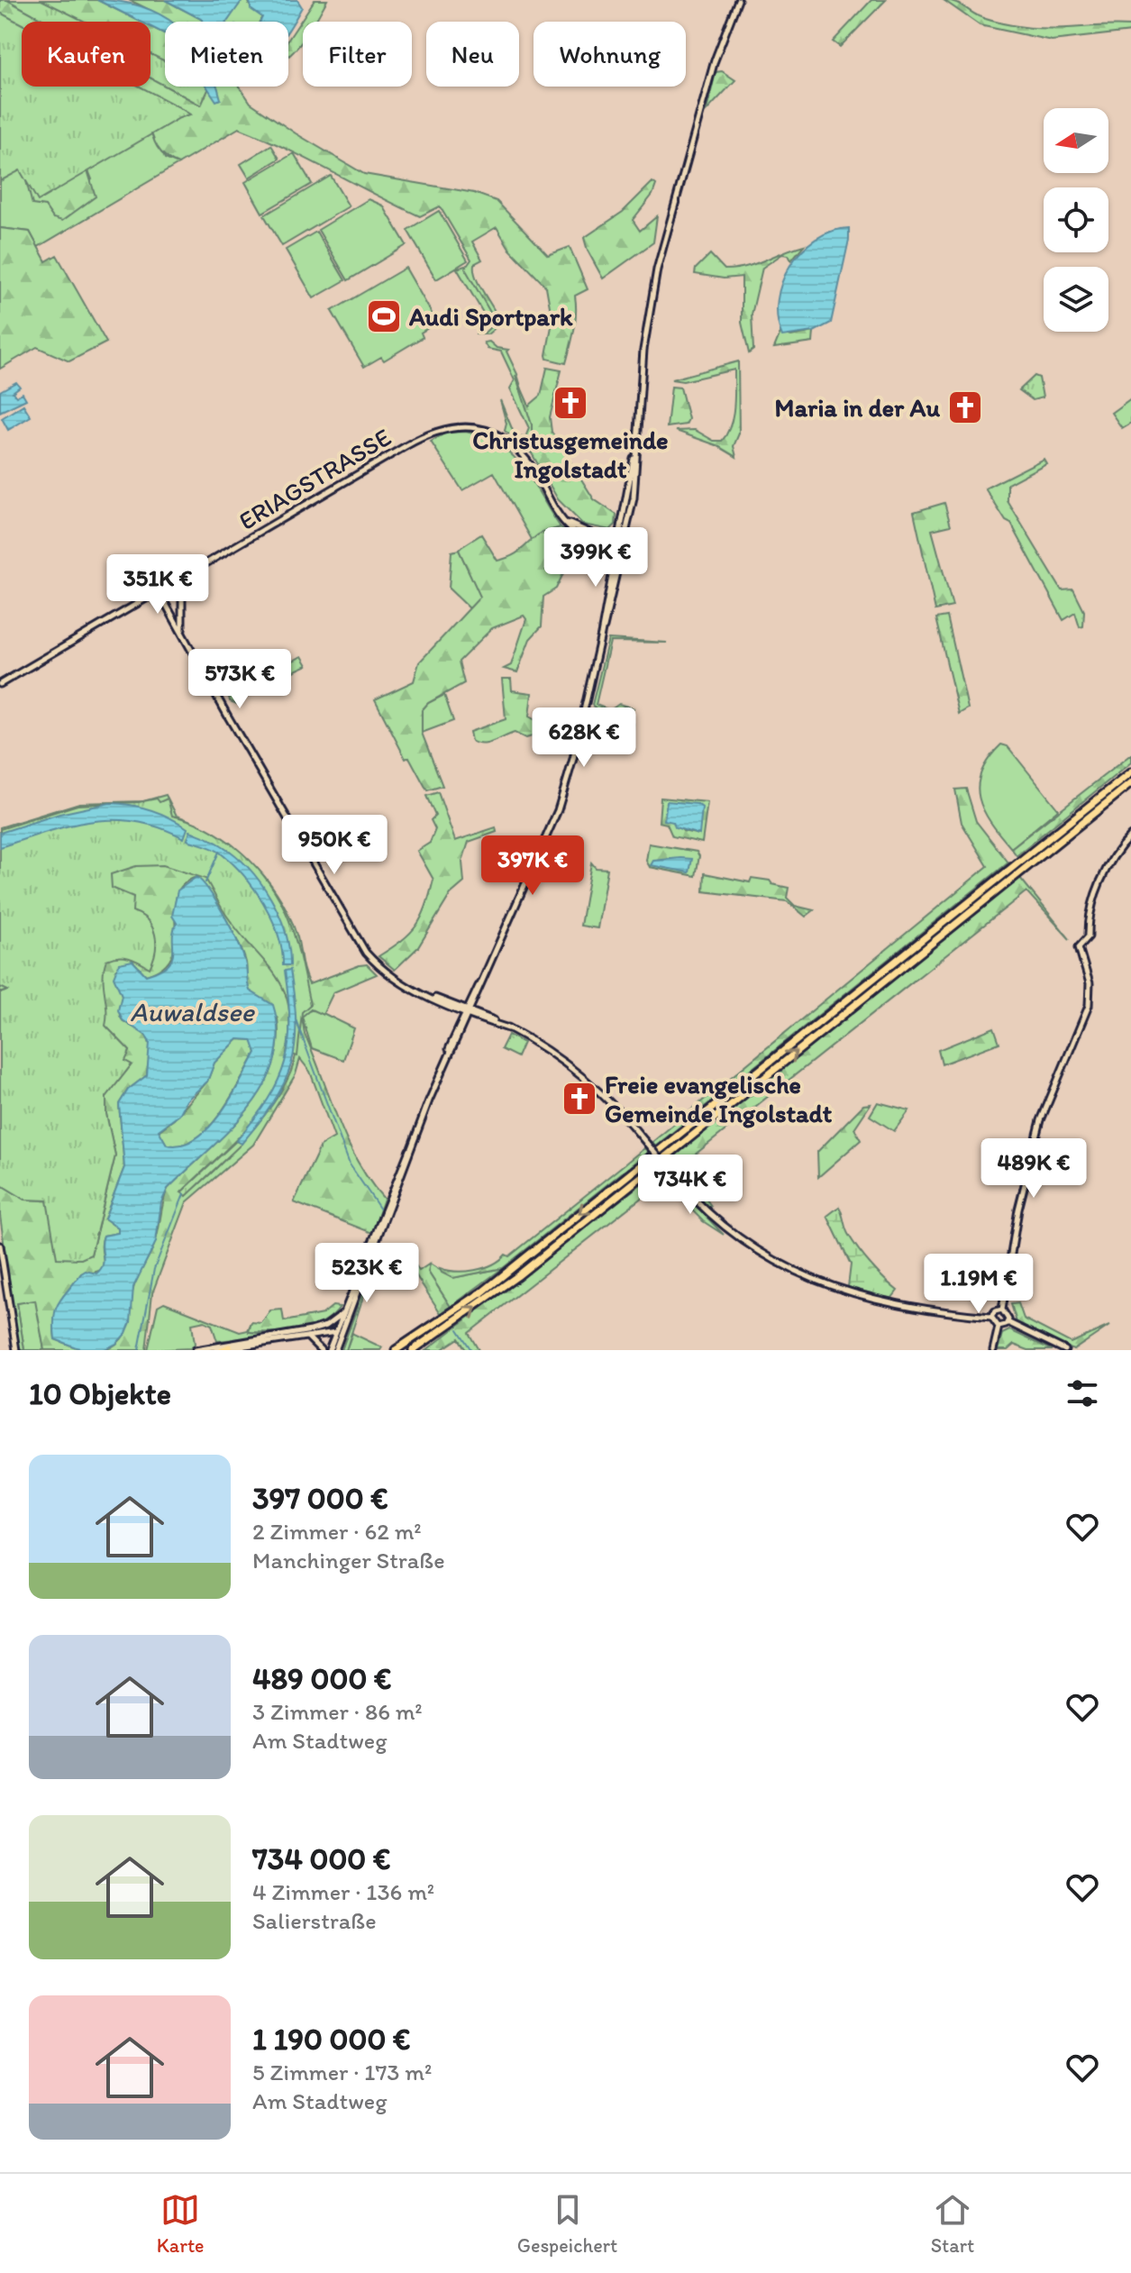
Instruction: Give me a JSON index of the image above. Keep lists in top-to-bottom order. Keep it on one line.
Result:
{"streets":{"main road":["ERIAGSTRASSE"]},"water":["Auwaldsee"],"places":{"sports":["Audi Sportpark"],"church":["Christusgemeinde Ingolstadt","Maria in der Au","Freie evangelische Gemeinde Ingolstadt"]},"north":"left","page":{"chip":["Kaufen","Mieten","Filter","Neu","Wohnung"],"price":["399K €","351K €","573K €","628K €","950K €","397K €","489K €","734K €","523K €","1.19M €"],"heading":"10 Objekte","list":[{"name":"397 000 €","note":"2 Zimmer · 62 m² · Manchinger Straße"},{"name":"489 000 €","note":"3 Zimmer · 86 m² · Am Stadtweg"},{"name":"734 000 €","note":"4 Zimmer · 136 m² · Salierstraße"},{"name":"1 190 000 €","note":"5 Zimmer · 173 m² · Am Stadtweg"}],"tabs":["Karte","Gespeichert","Start"]}}
